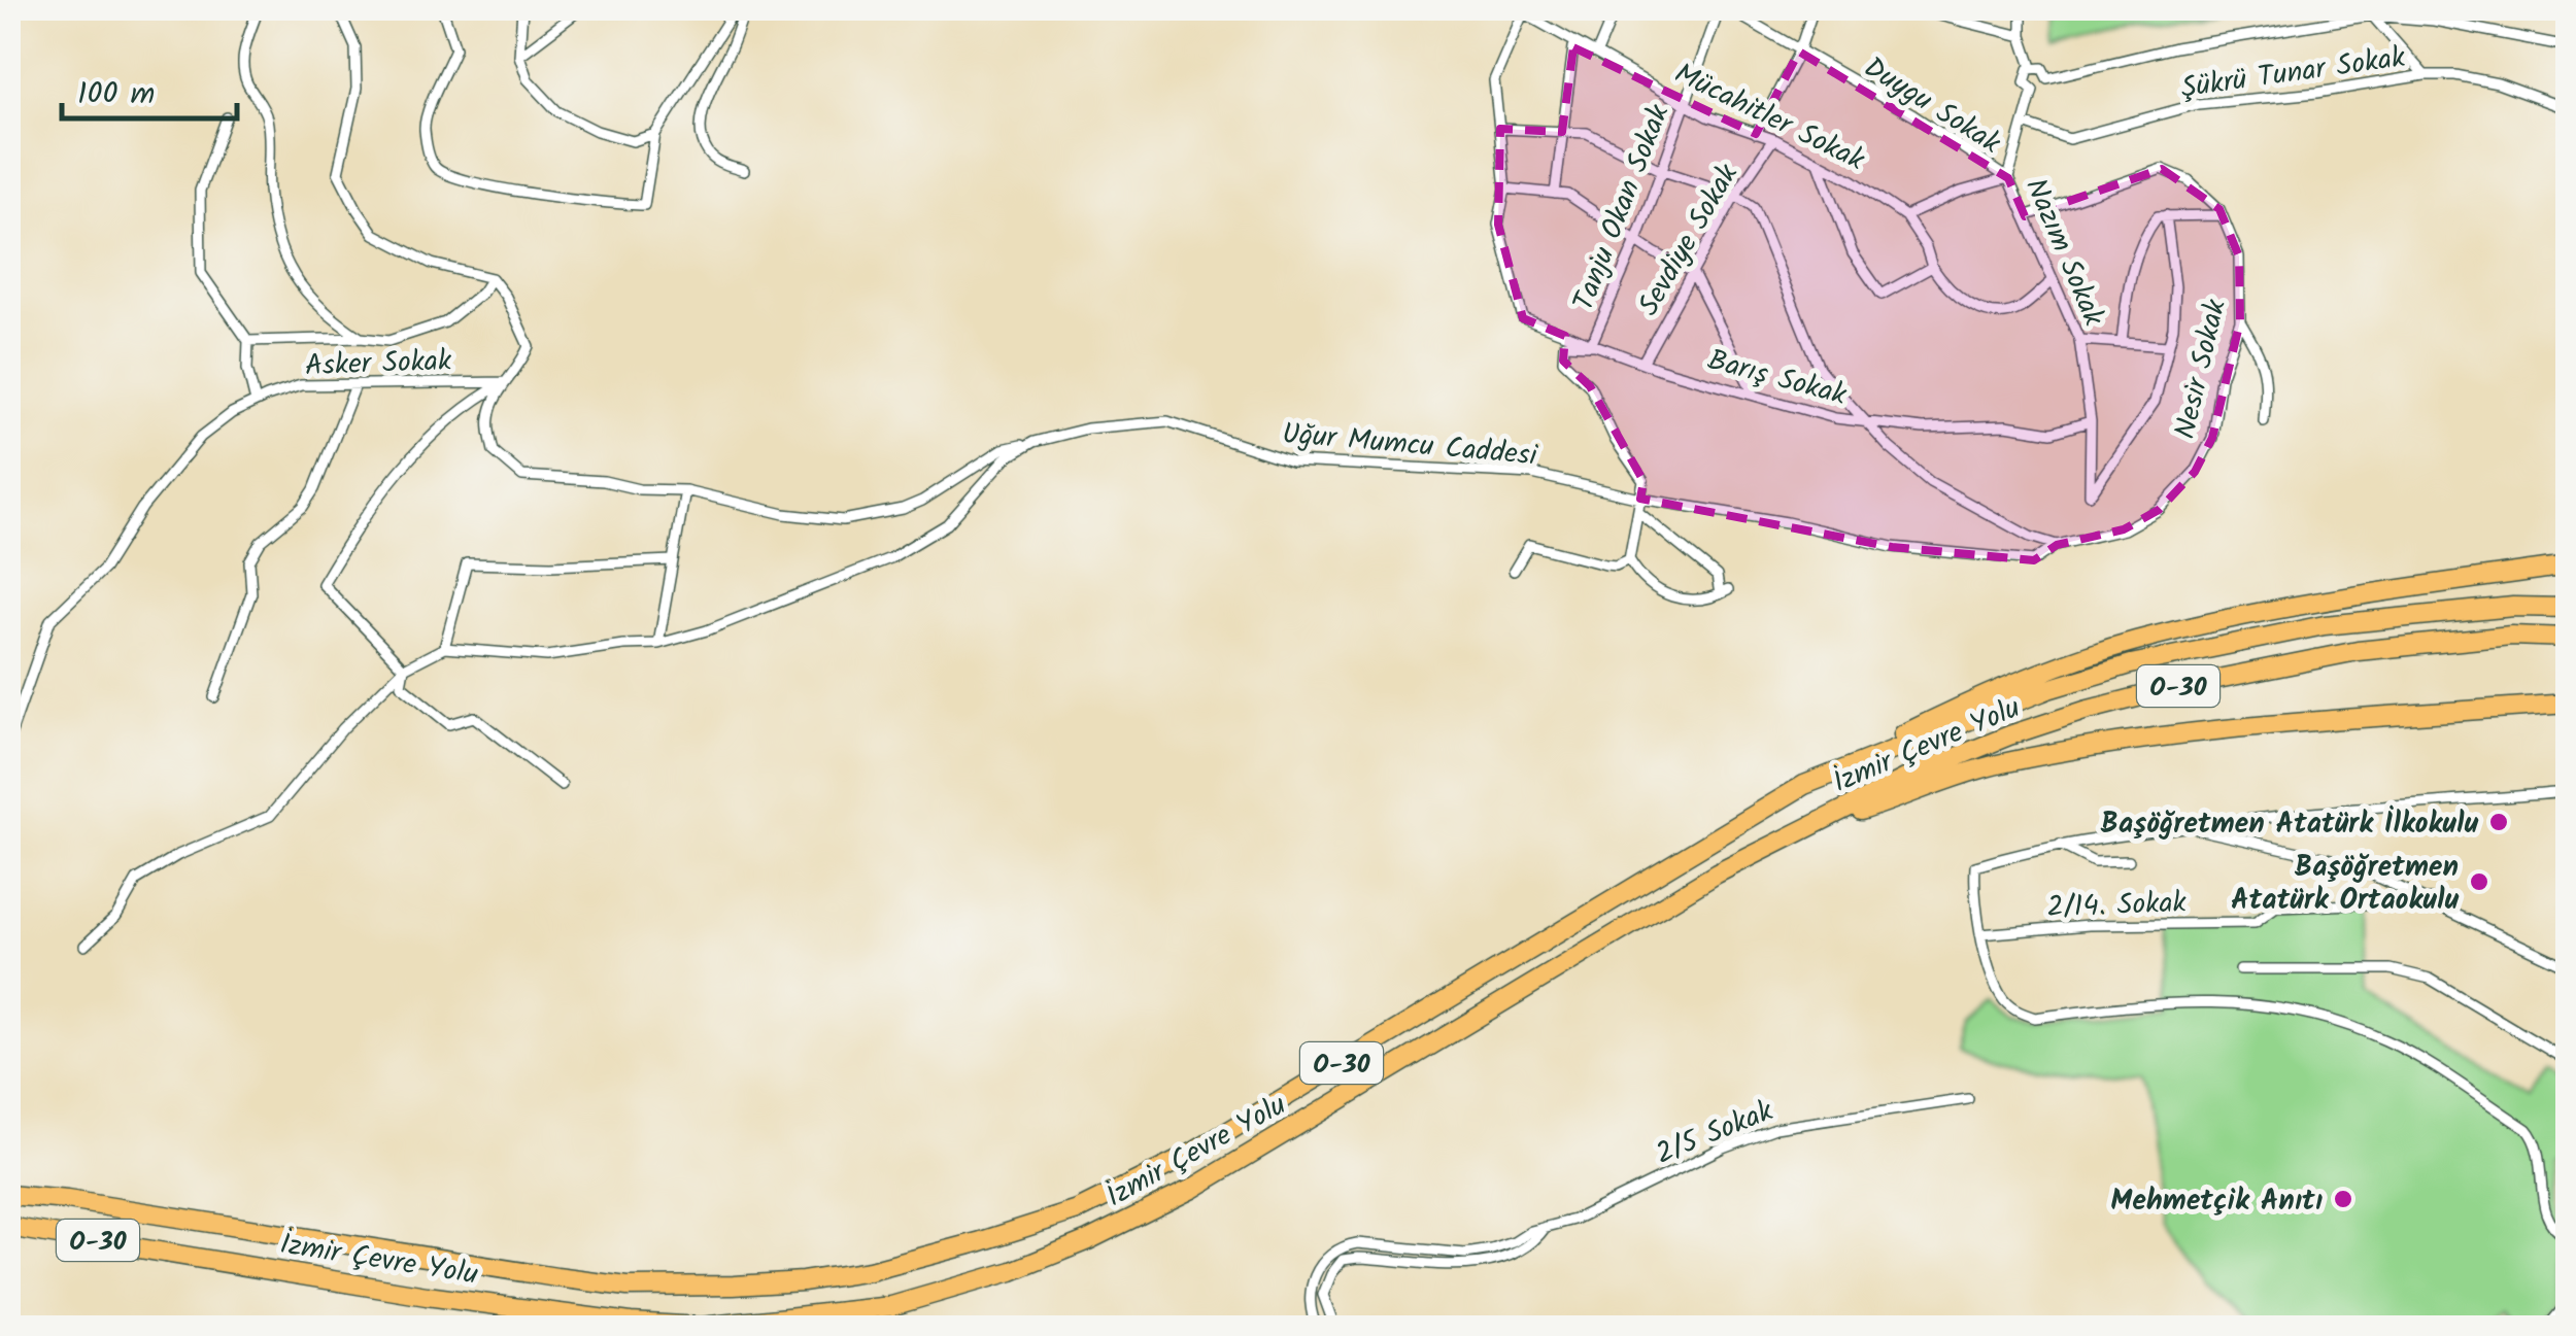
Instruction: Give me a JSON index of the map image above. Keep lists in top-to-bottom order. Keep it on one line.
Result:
{"streets":{"highway":["O-30","İzmir Çevre Yolu"],"street":["Şükrü Tunar Sokak","Duygu Sokak","Mücahitler Sokak","Tanju Okan Sokak","Sevdiye Sokak","Nazım Sokak","Asker Sokak","Nesir Sokak","Barış Sokak","Uğur Mumcu Caddesi","2/14. Sokak","2/5 Sokak"]},"crossings":[["Şükrü Tunar Sokak","Nazım Sokak"],["Duygu Sokak","Nazım Sokak"],["Mücahitler Sokak","Tanju Okan Sokak"],["Mücahitler Sokak","Sevdiye Sokak"],["Tanju Okan Sokak","Barış Sokak"],["Tanju Okan Sokak","Uğur Mumcu Caddesi"],["Sevdiye Sokak","Barış Sokak"],["Nazım Sokak","Nesir Sokak"],["Nazım Sokak","Barış Sokak"],["Nesir Sokak","Uğur Mumcu Caddesi"]],"places":["Başöğretmen Atatürk İlkokulu","Başöğretmen Atatürk Ortaokulu","Mehmetçik Anıtı"],"scale_bar":"100 m"}
